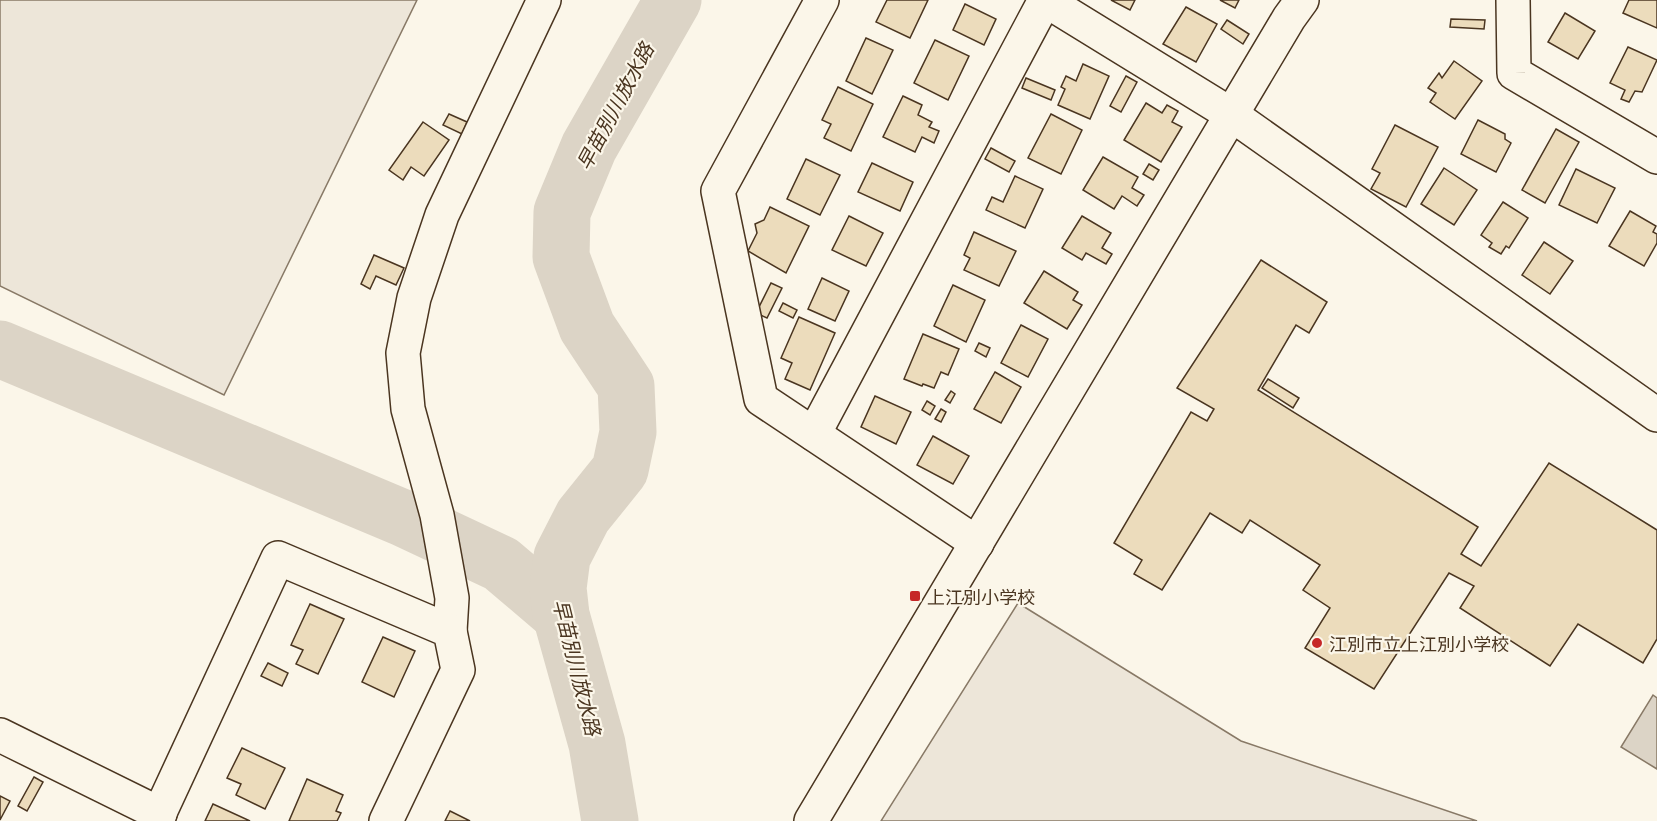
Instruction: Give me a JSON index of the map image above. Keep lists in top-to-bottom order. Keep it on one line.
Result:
{"water":["早苗別川放水路"],"places":{"transit":["上江別小学校"],"other":["江別市立上江別小学校"]}}
